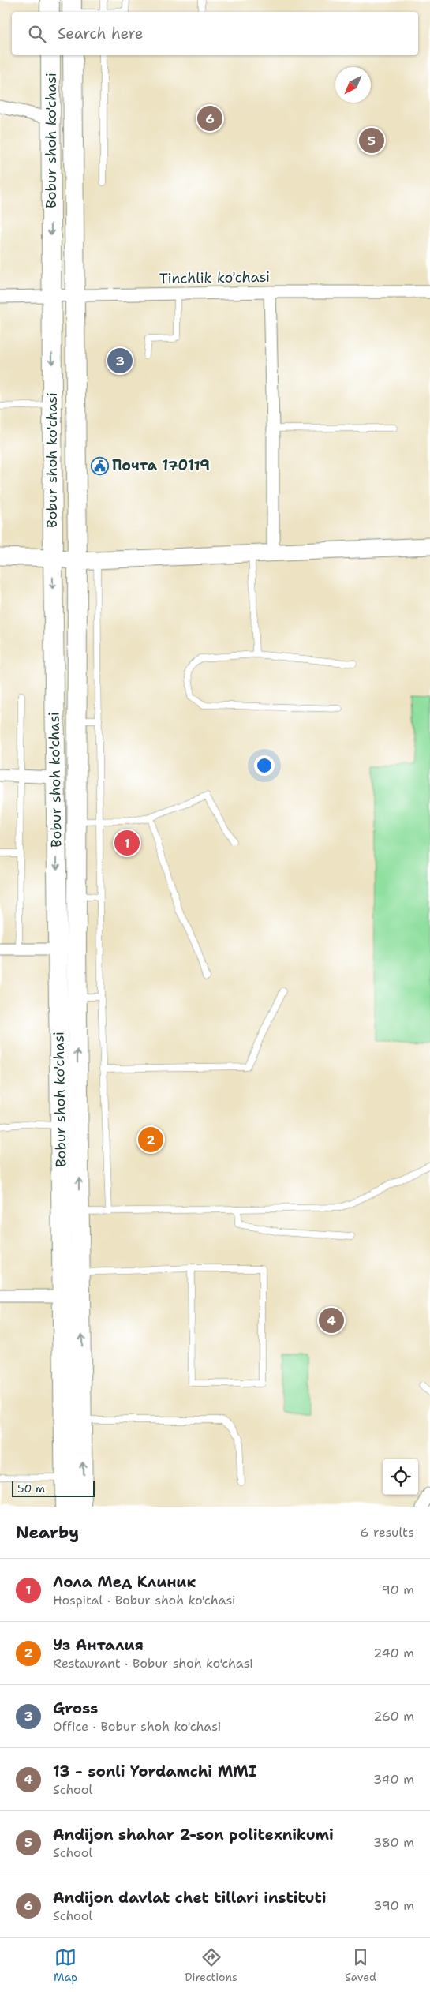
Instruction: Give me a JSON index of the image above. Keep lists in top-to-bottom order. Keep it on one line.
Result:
{"streets":{"main road":["Bobur shoh ko'chasi"],"street":["Tinchlik ko'chasi"]},"crossings":[["Bobur shoh ko'chasi","Tinchlik ko'chasi"]],"places":{"public building":["Почта 170119"]},"scale_bar":"50 m","north":"bottom left","page":{"search":"Search here","pins":["6","5","3","1","2","4"],"scale":"50 m","heading":["Nearby","6 results"],"list":[{"mark":"1","name":"Лола Мед Клиник","note":"Hospital · Bobur shoh ko'chasi","value":"90 m"},{"mark":"2","name":"Уз Анталия","note":"Restaurant · Bobur shoh ko'chasi","value":"240 m"},{"mark":"3","name":"Gross","note":"Office · Bobur shoh ko'chasi","value":"260 m"},{"mark":"4","name":"13 - sonli Yordamchi MMI","note":"School","value":"340 m"},{"mark":"5","name":"Andijon shahar 2-son politexnikumi","note":"School","value":"380 m"},{"mark":"6","name":"Andijon davlat chet tillari instituti","note":"School","value":"390 m"}],"nav":["Map","Directions","Saved"]}}
